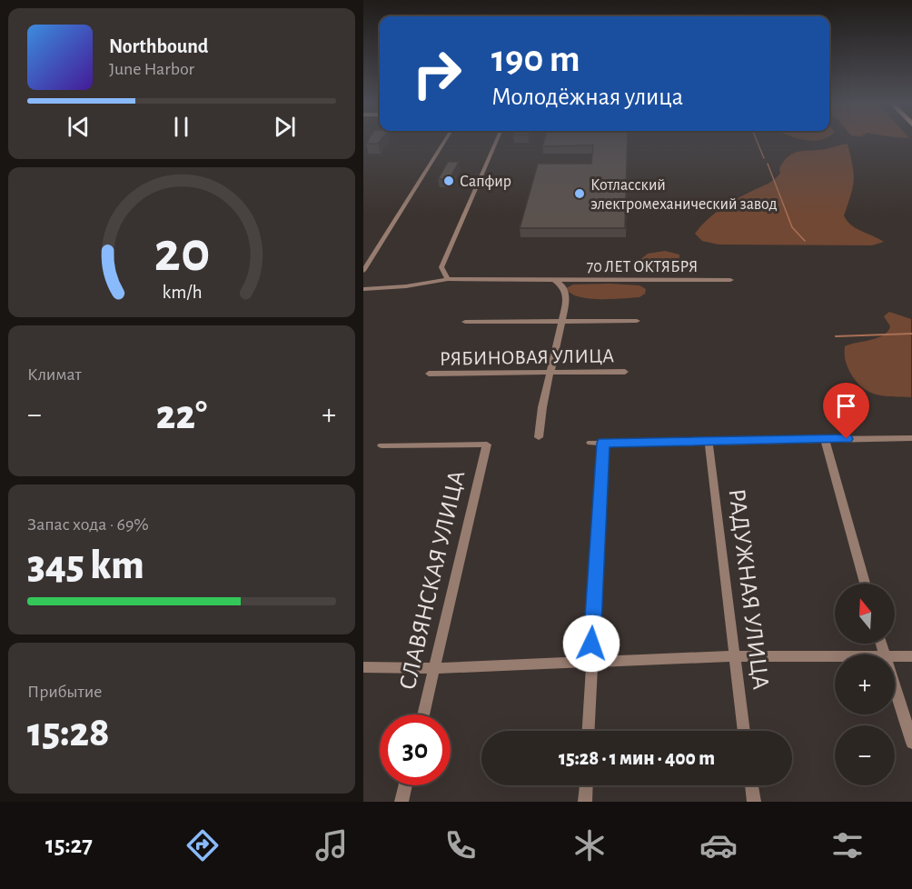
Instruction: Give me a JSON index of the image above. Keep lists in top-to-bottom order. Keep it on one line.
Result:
{"streets":{"street":["70 ЛЕТ ОКТЯБРЯ","РЯБИНОВАЯ УЛИЦА","СЛАВЯНСКАЯ УЛИЦА","РАДУЖНАЯ УЛИЦА"]},"places":["Сапфир","Котласский электромеханический завод"],"north":"top","page":{"turn":["190 m","Молодёжная улица"],"song":["Northbound","June Harbor"],"tile":["Климат",["Запас хода · 69%","345 km"],["Прибытие","15:28"]],"heat":["−","22°","+"],"map_buttons":["+","−"],"limit":"30","trip":"15:28 · 1 мин · 400 m","tabs":"15:27","gauge":["20","km/h"]}}
